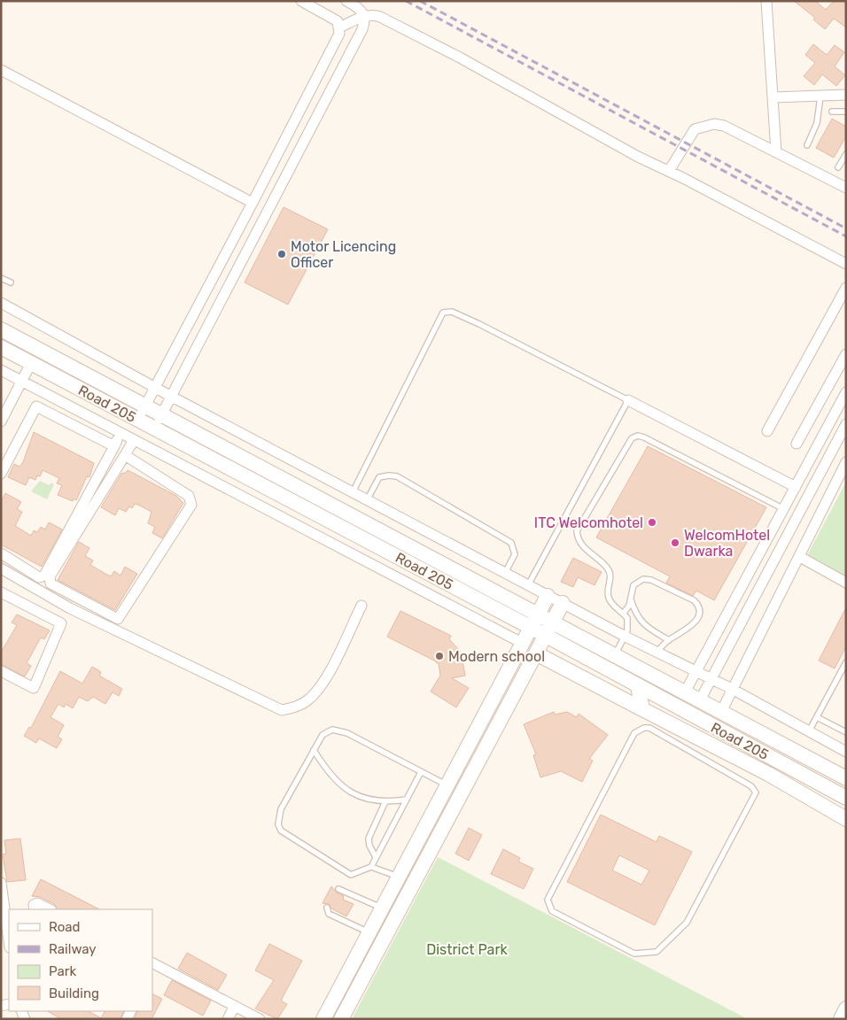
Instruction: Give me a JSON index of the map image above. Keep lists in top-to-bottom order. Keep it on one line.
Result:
{"streets":{"main road":["Road 205"]},"parks":["District Park"],"places":["Motor Licencing Officer","ITC Welcomhotel","WelcomHotel Dwarka","Modern school"],"legend":["Road","Railway","Park","Building"]}
